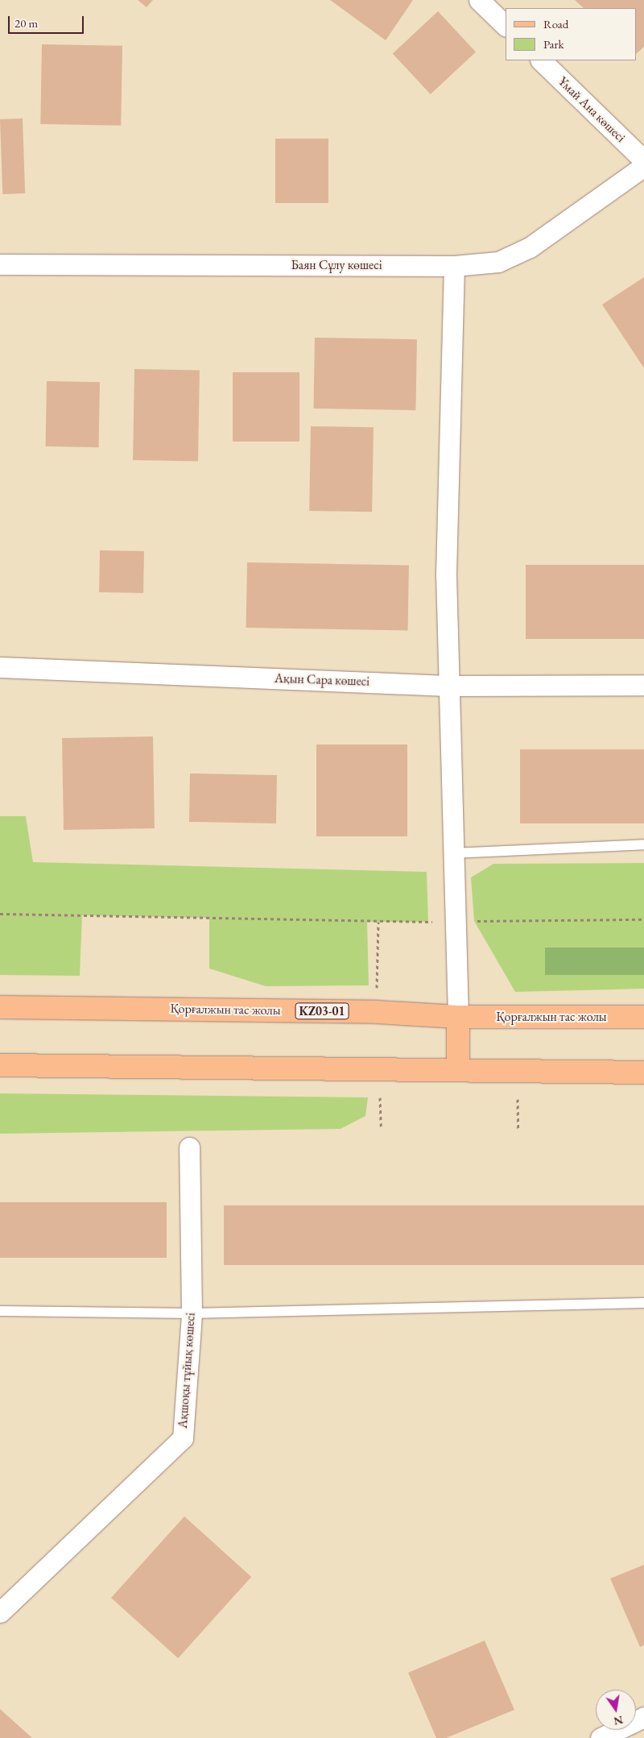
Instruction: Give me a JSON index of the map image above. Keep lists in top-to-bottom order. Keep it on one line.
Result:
{"streets":{"main road":["Қорғалжын тас жолы","KZ03-01"],"street":["Ұмай Ана көшесі","Баян Сұлу көшесі","Ақын Сара көшесі","Ақшоқы тұйық көшесі"]},"legend":["Road","Park"],"scale_bar":"20 m","north":"bottom"}
